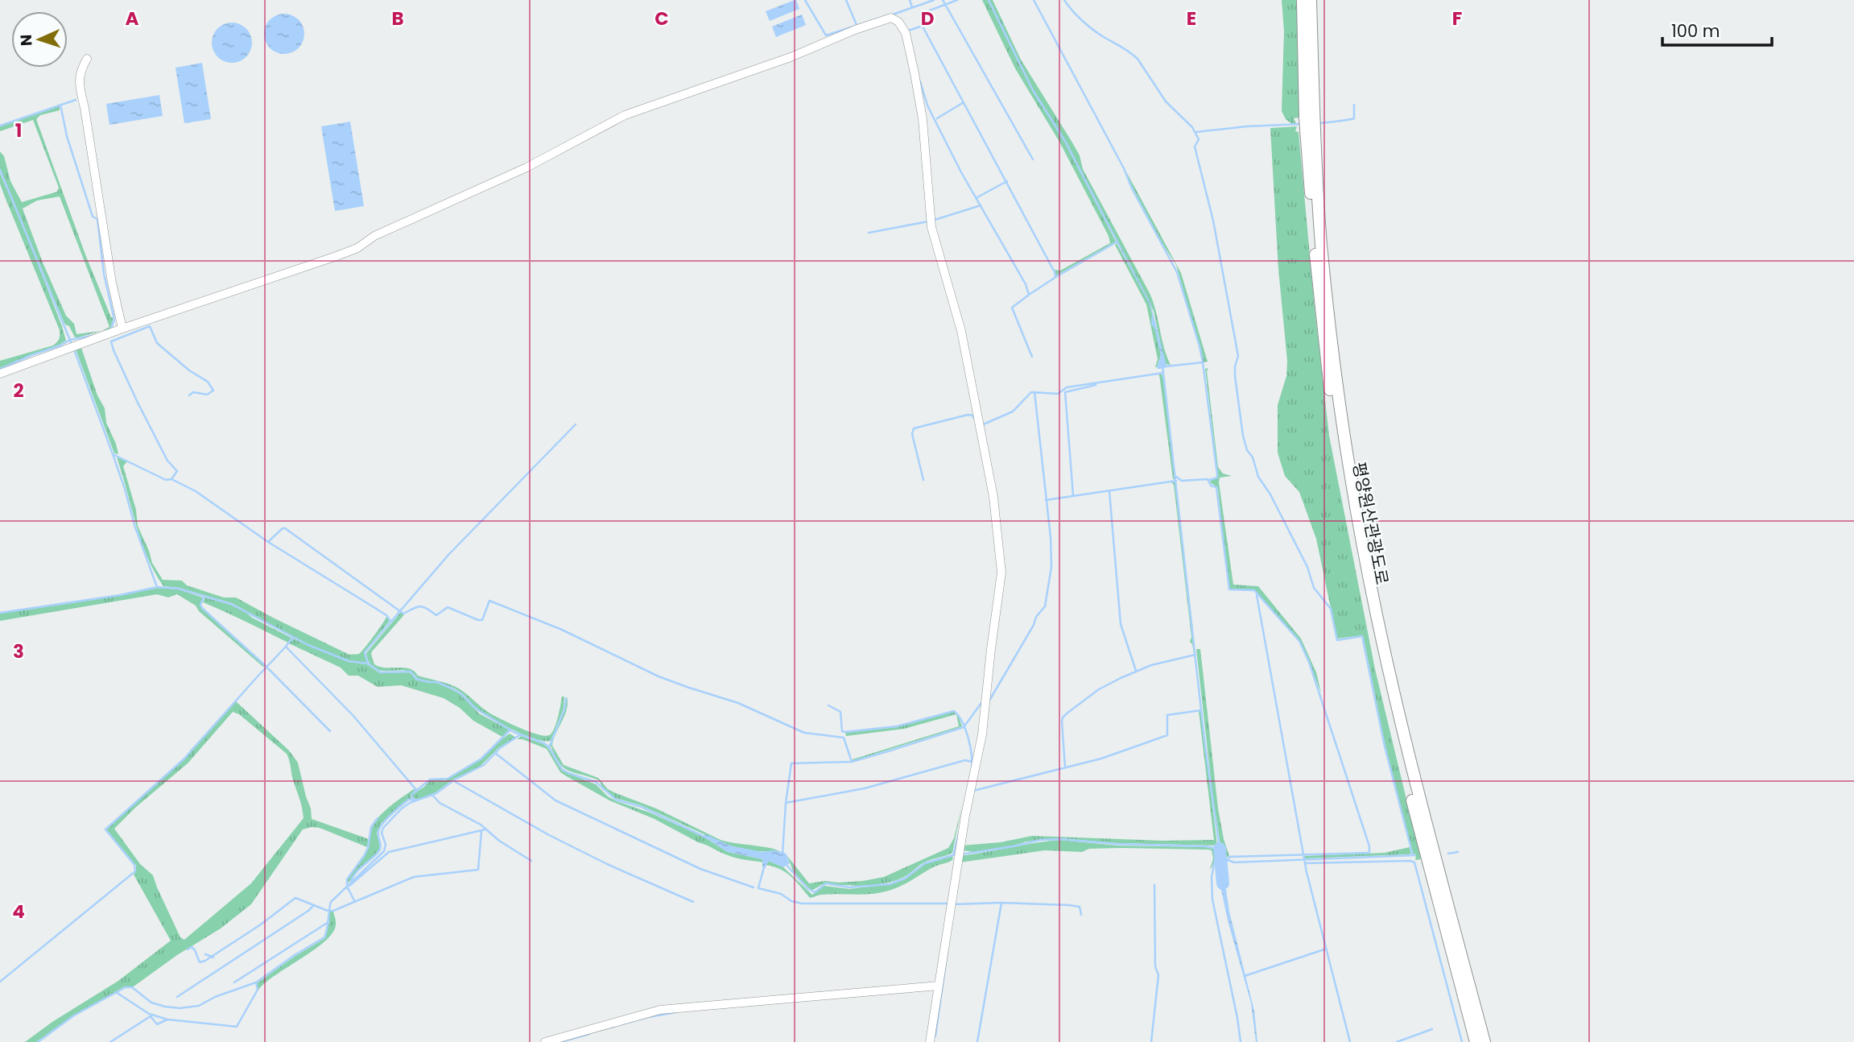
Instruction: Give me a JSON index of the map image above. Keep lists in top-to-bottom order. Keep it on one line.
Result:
{"streets":{"highway":["평양원산관광도로"]},"scale_bar":"100 m","north":"left","grid":{"columns":["A","B","C","D","E","F"],"rows":["1","2","3","4"]}}
